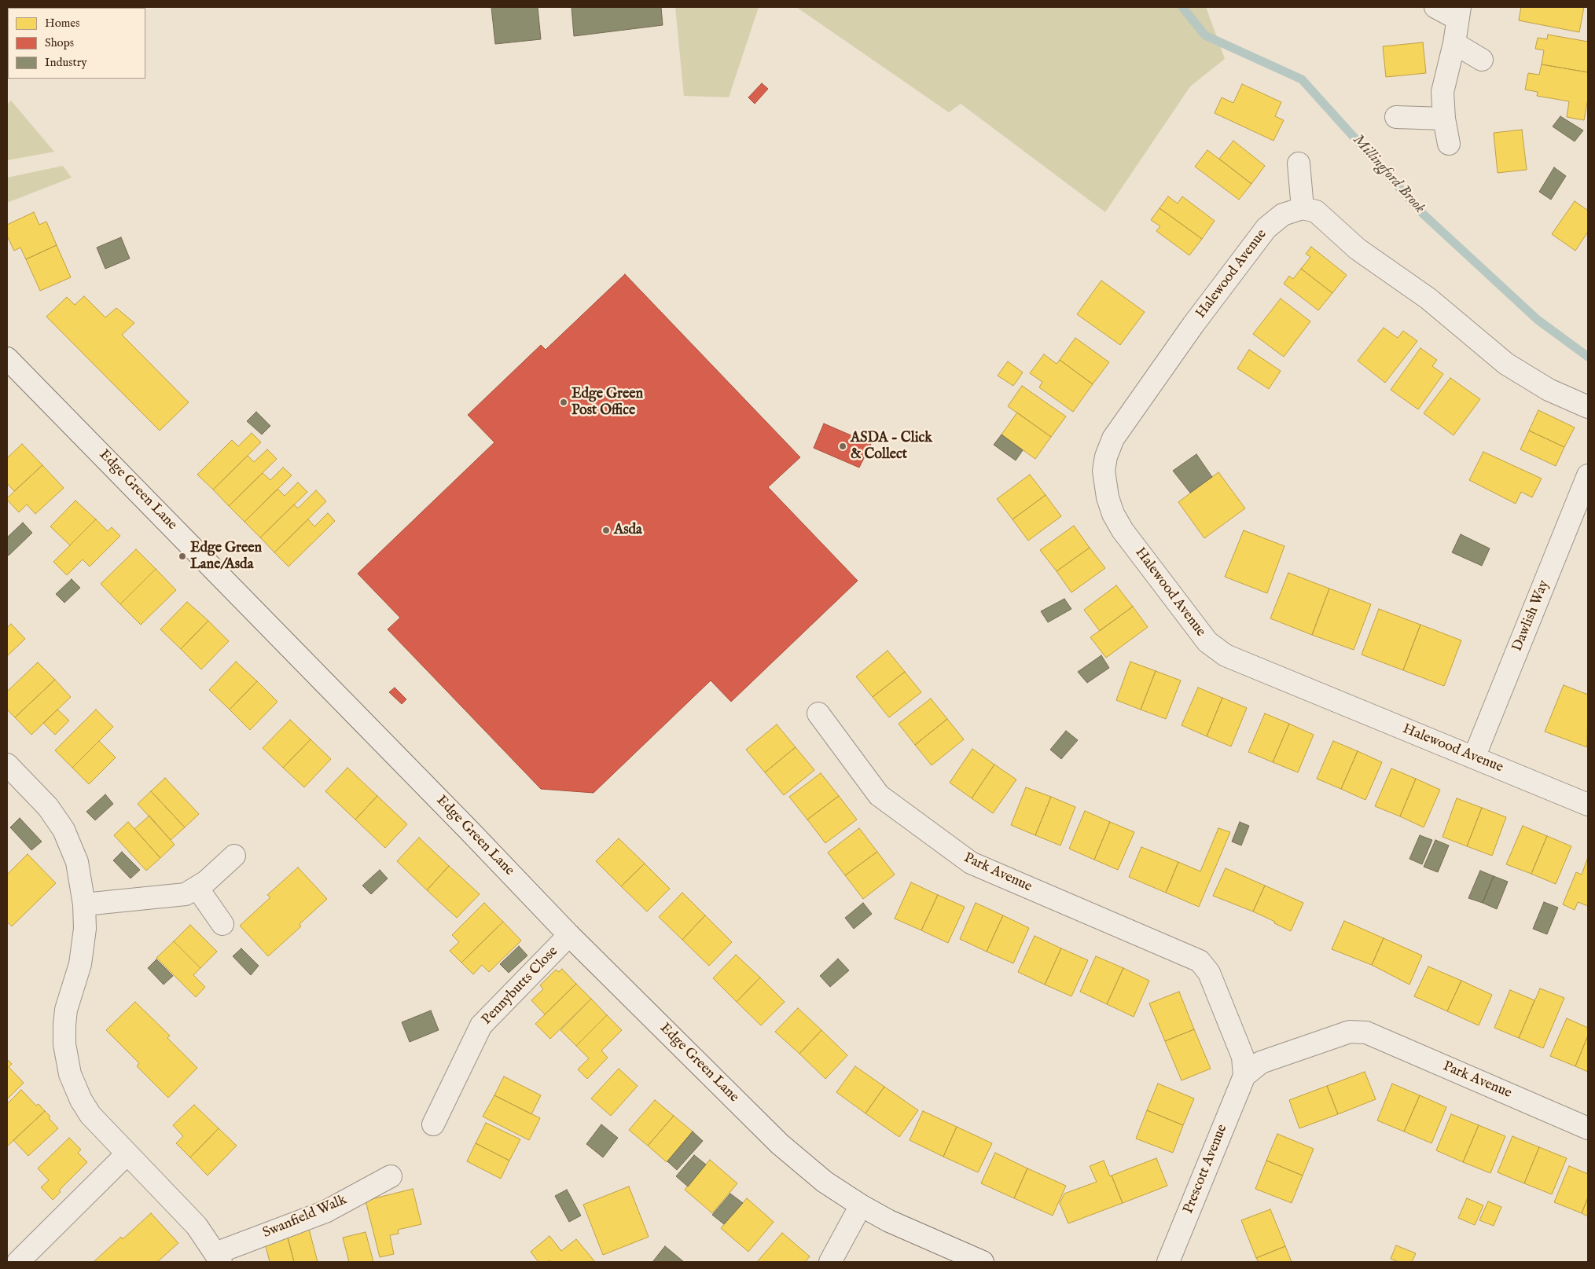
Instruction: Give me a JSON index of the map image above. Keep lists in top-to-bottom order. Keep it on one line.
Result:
{"streets":{"street":["Halewood Avenue","Edge Green Lane","Dawlish Way","Park Avenue","Pennybutts Close","Prescott Avenue","Swanfield Walk"]},"crossings":[["Halewood Avenue","Dawlish Way"],["Edge Green Lane","Pennybutts Close"],["Park Avenue","Prescott Avenue"]],"water":["Millingford Brook"],"places":["Edge Green Post Office","ASDA - Click & Collect","Asda","Edge Green Lane/Asda"],"legend":["Homes","Shops","Industry"]}
